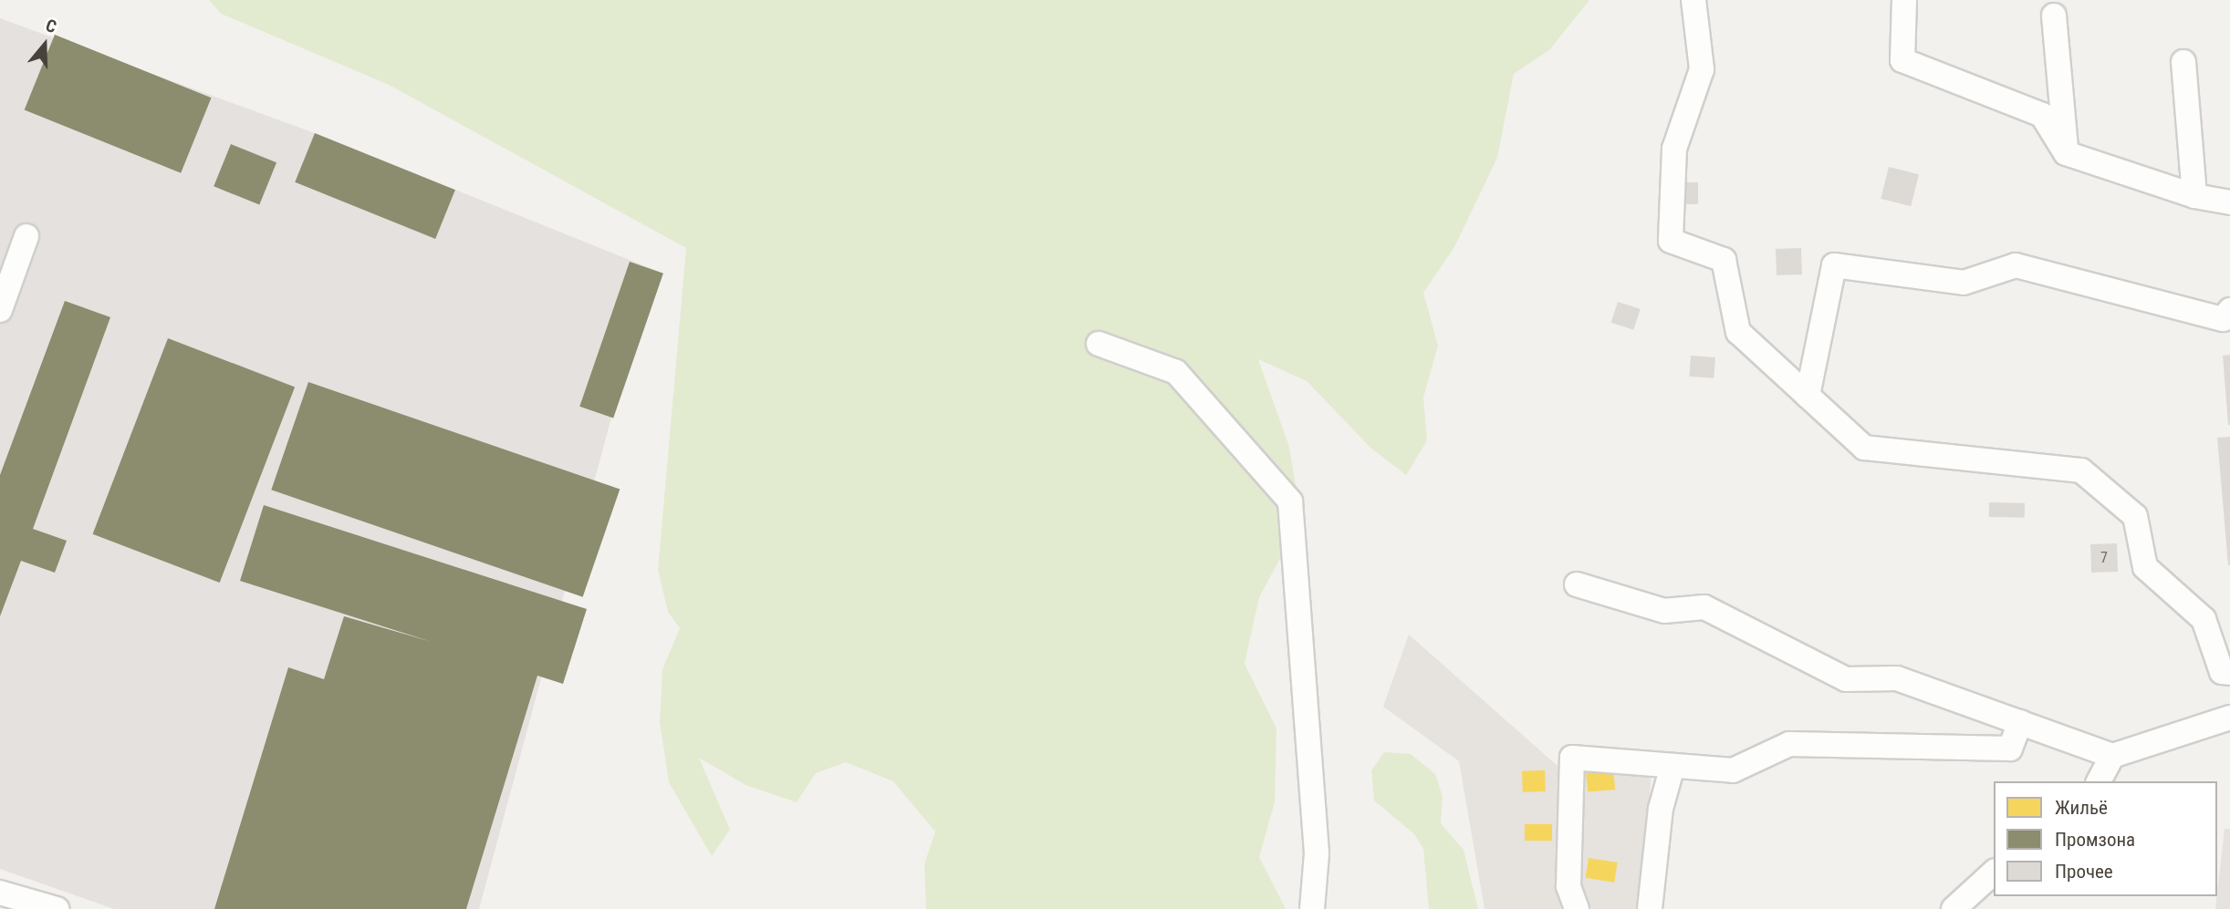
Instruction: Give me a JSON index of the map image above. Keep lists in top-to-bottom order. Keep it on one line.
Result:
{"house_numbers":["7"],"legend":["Жильё","Промзона","Прочее"],"north":"top"}
